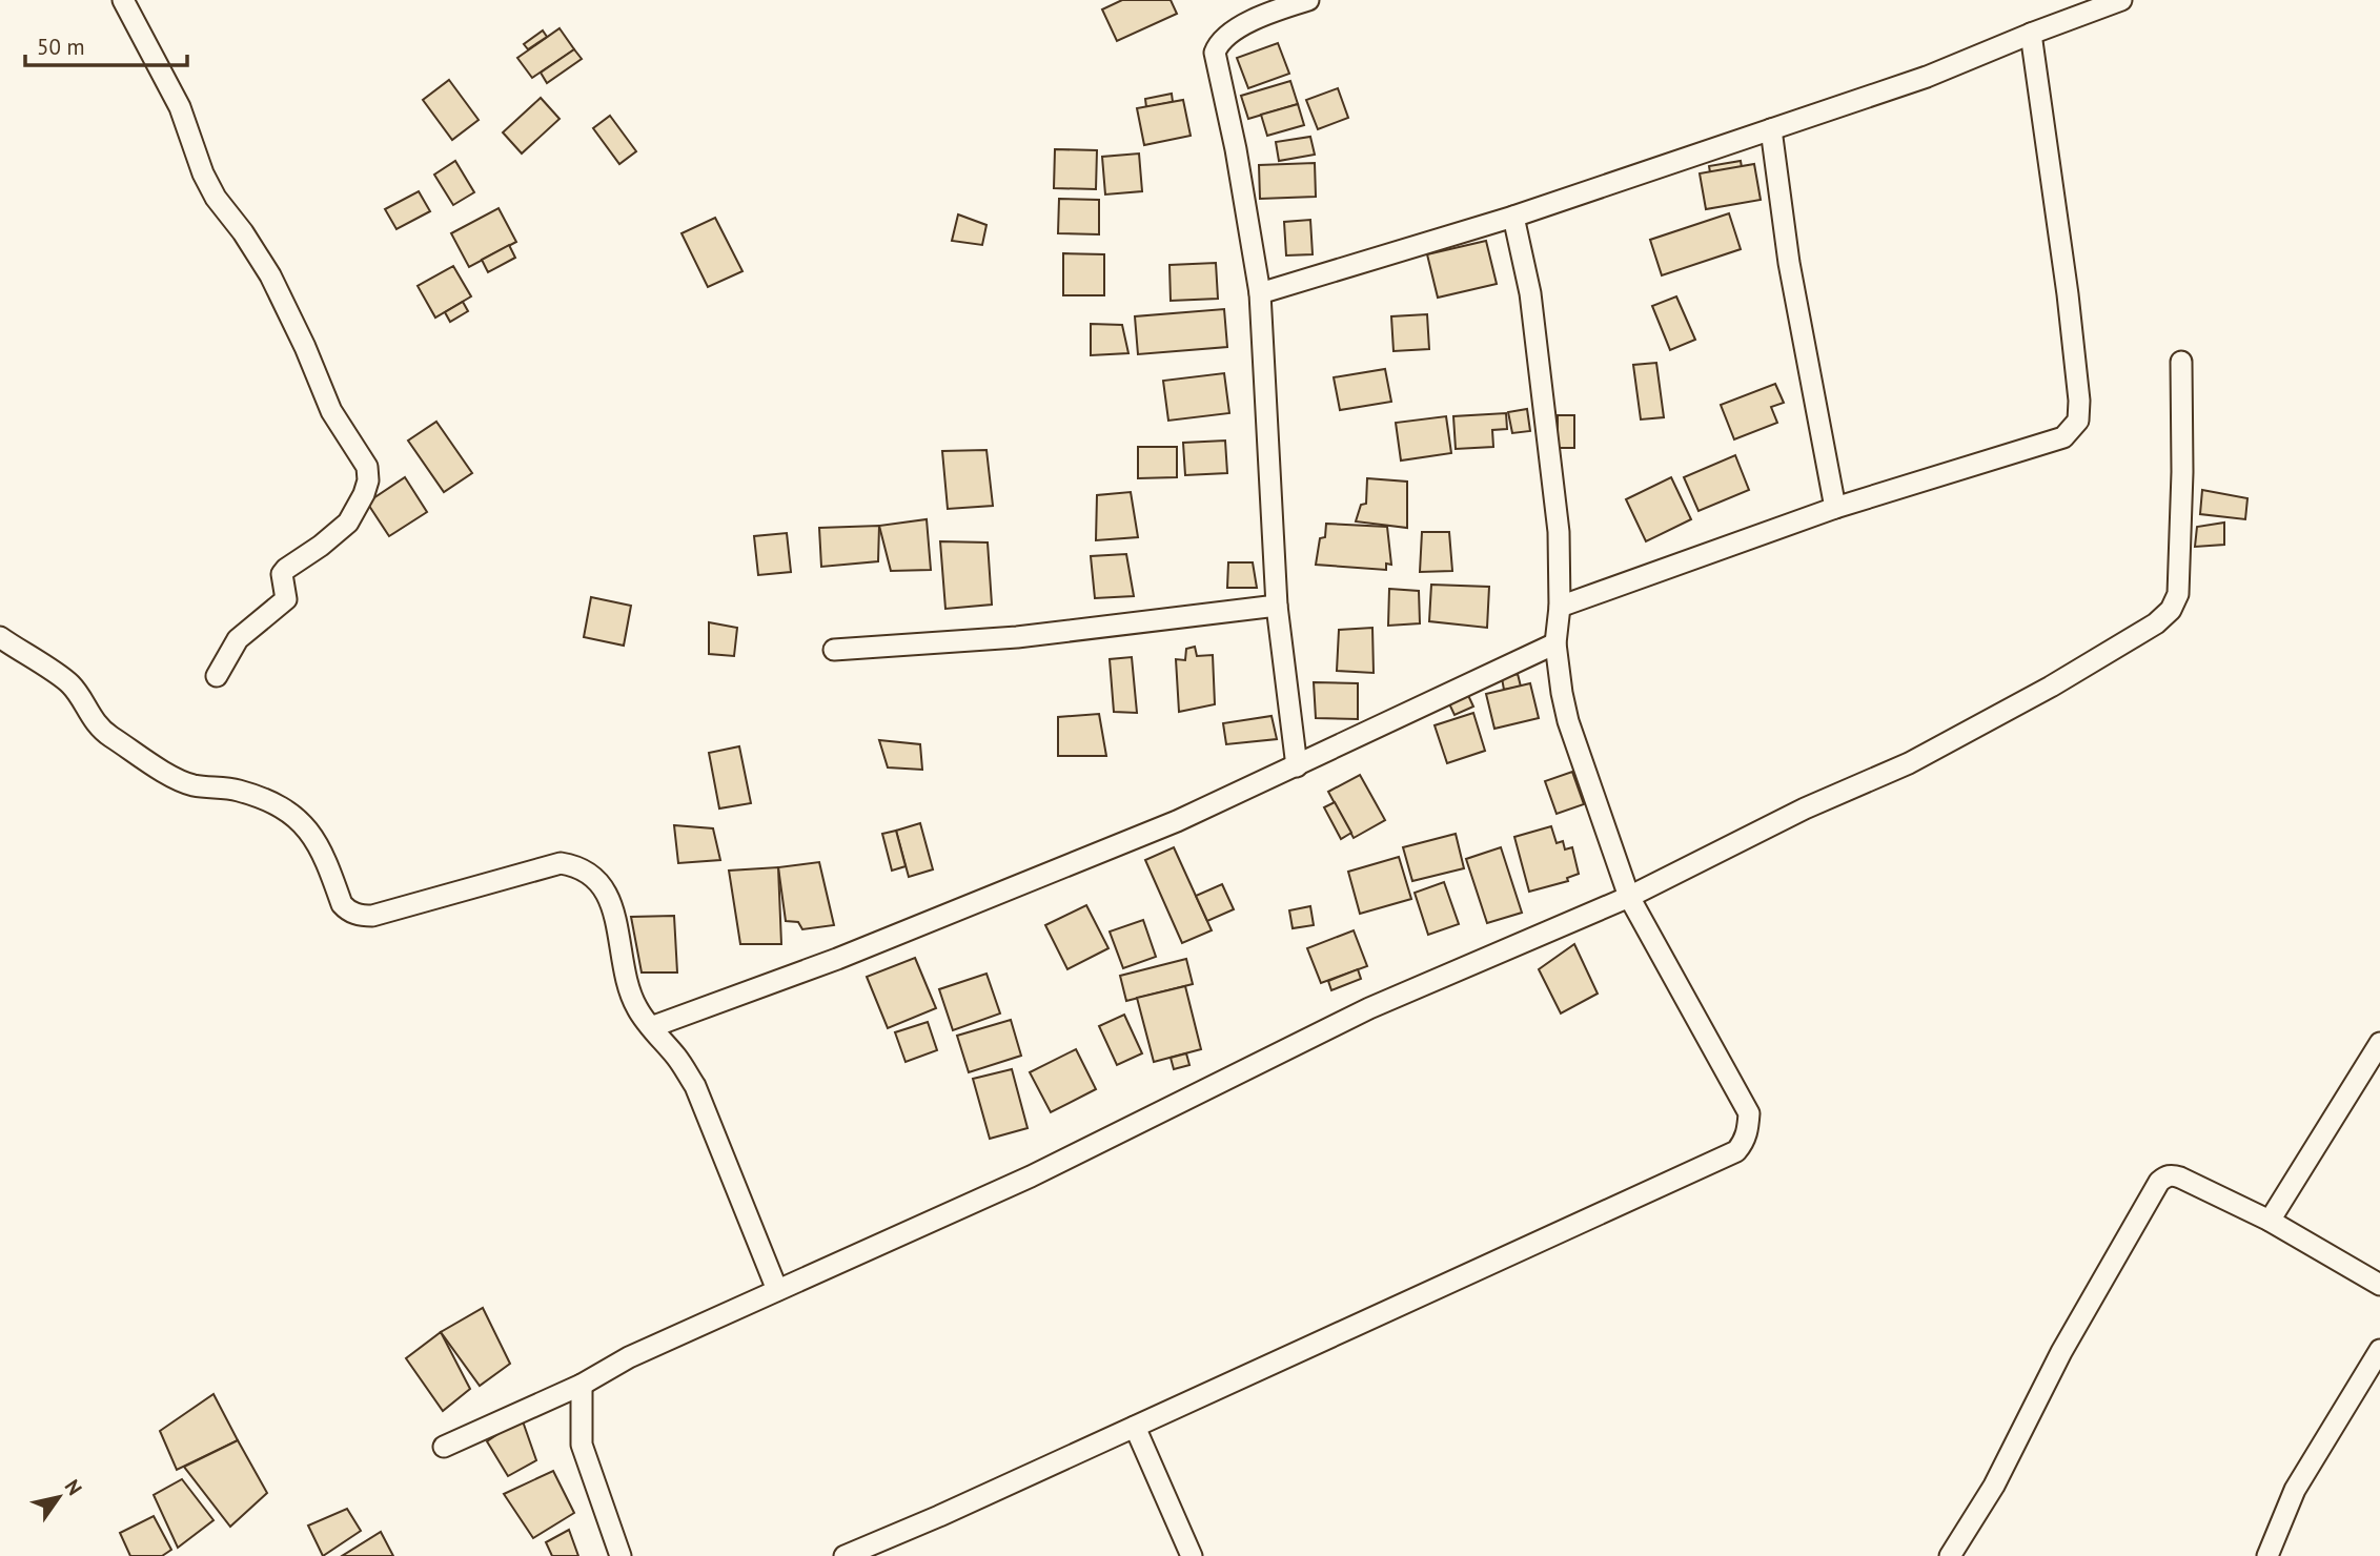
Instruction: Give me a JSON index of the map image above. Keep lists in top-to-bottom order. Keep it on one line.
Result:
{"scale_bar":"50 m","north":"top right"}
